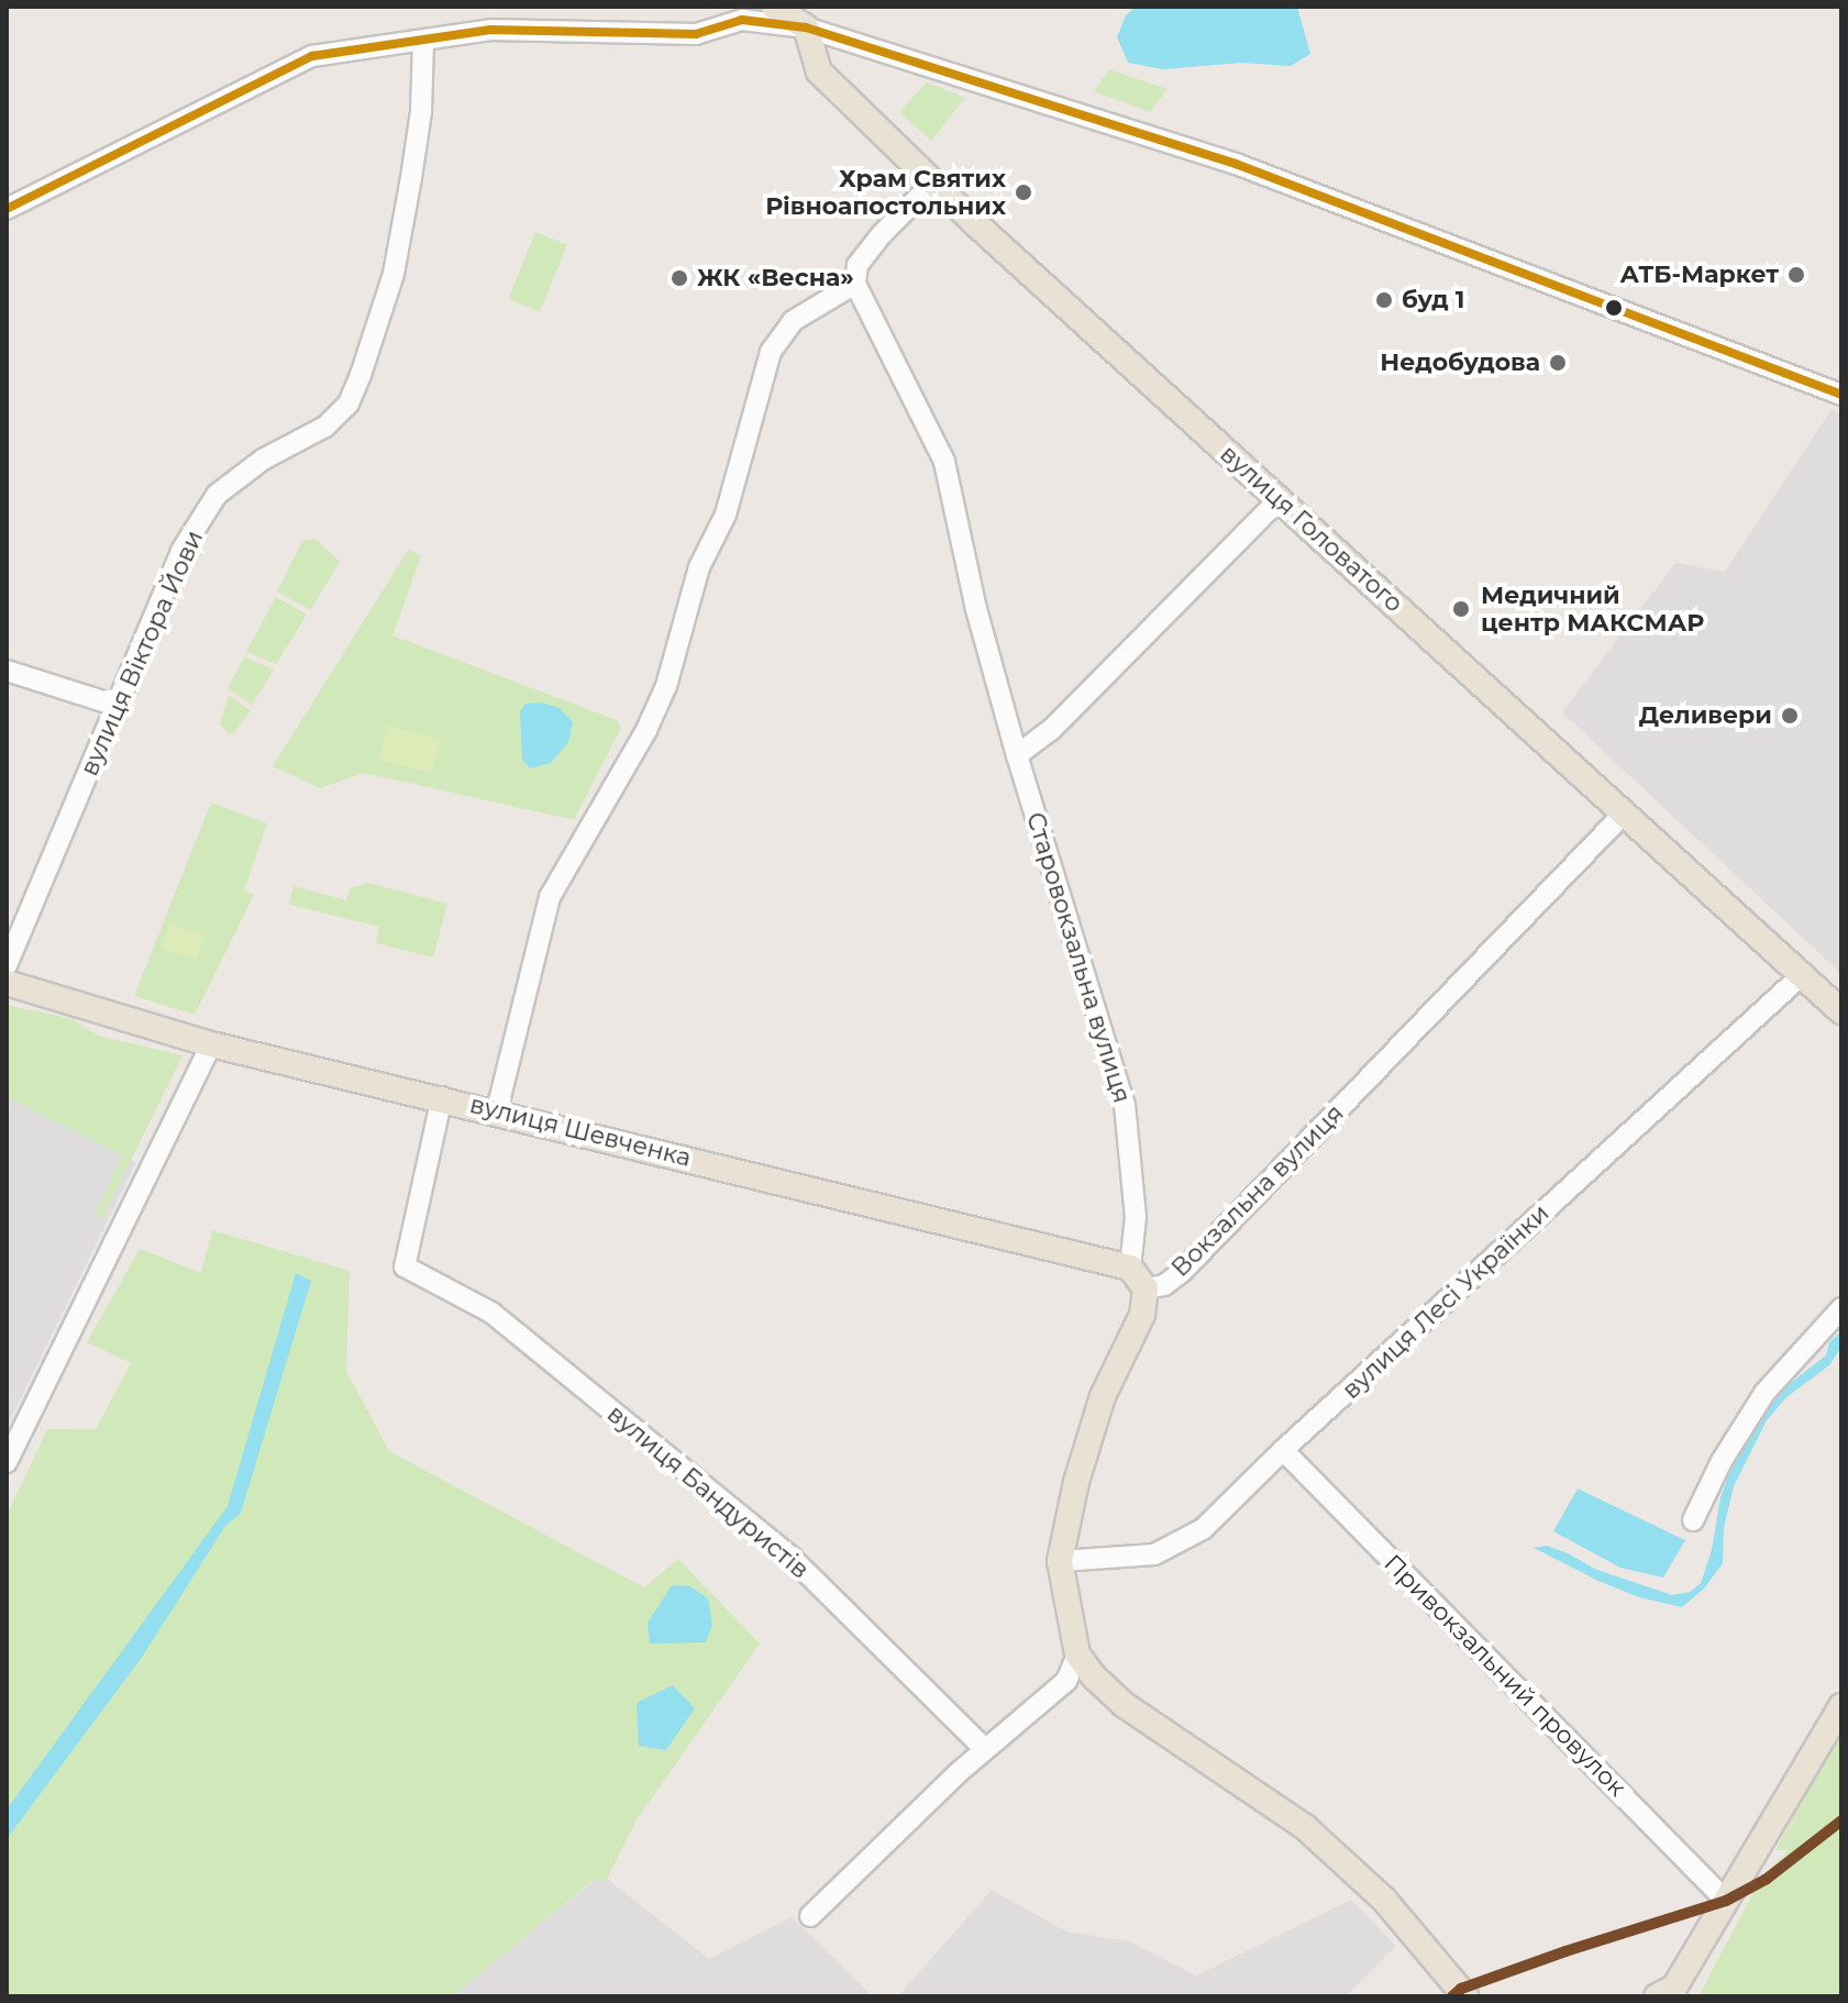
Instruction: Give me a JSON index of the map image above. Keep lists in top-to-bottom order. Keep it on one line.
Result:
{"streets":{"main road":["вулиця Головатого","вулиця Шевченка","Вокзальна вулиця"],"street":["вулиця Віктора Йови","Старовокзальна вулиця","вулиця Лесі Українки","вулиця Бандуристів","Привокзальний провулок"]},"crossings":[["вулиця Головатого","Вокзальна вулиця"],["вулиця Головатого","вулиця Лесі Українки"],["Старовокзальна вулиця","вулиця Шевченка"],["вулиця Шевченка","вулиця Бандуристів"],["Вокзальна вулиця","вулиця Лесі Українки"],["вулиця Лесі Українки","Привокзальний провулок"]],"places":["Храм Святих Рівноапостольних","АТБ-Маркет","ЖК «Весна»","буд 1","Недобудова","Медичний центр МАКСМАР","Деливери"]}
